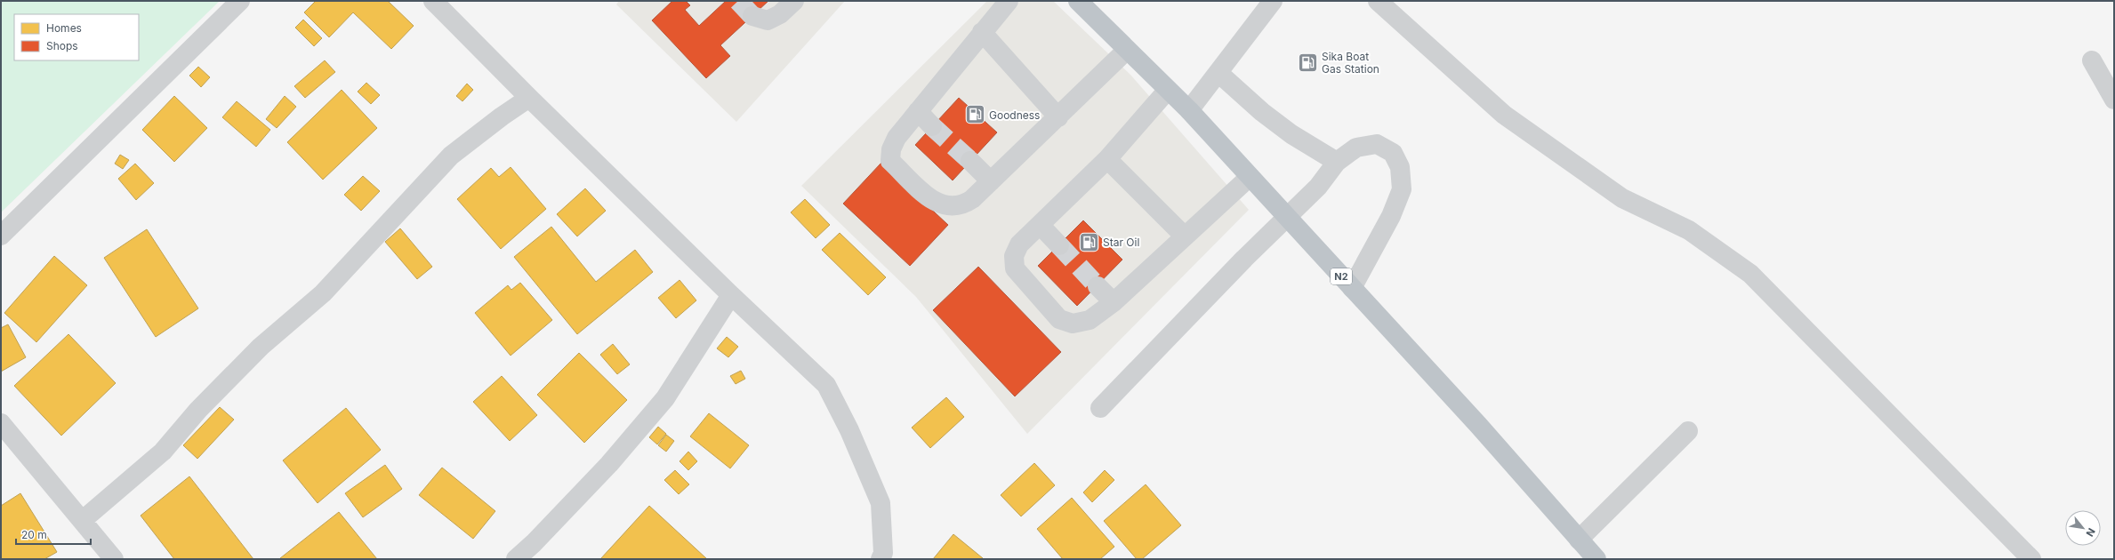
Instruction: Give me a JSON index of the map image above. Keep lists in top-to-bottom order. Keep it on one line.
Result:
{"streets":{"highway":["N2"]},"places":{"fuel station":["Sika Boat Gas Station","Goodness","Star Oil"]},"legend":["Homes","Shops"],"scale_bar":"20 m","north":"bottom right"}
